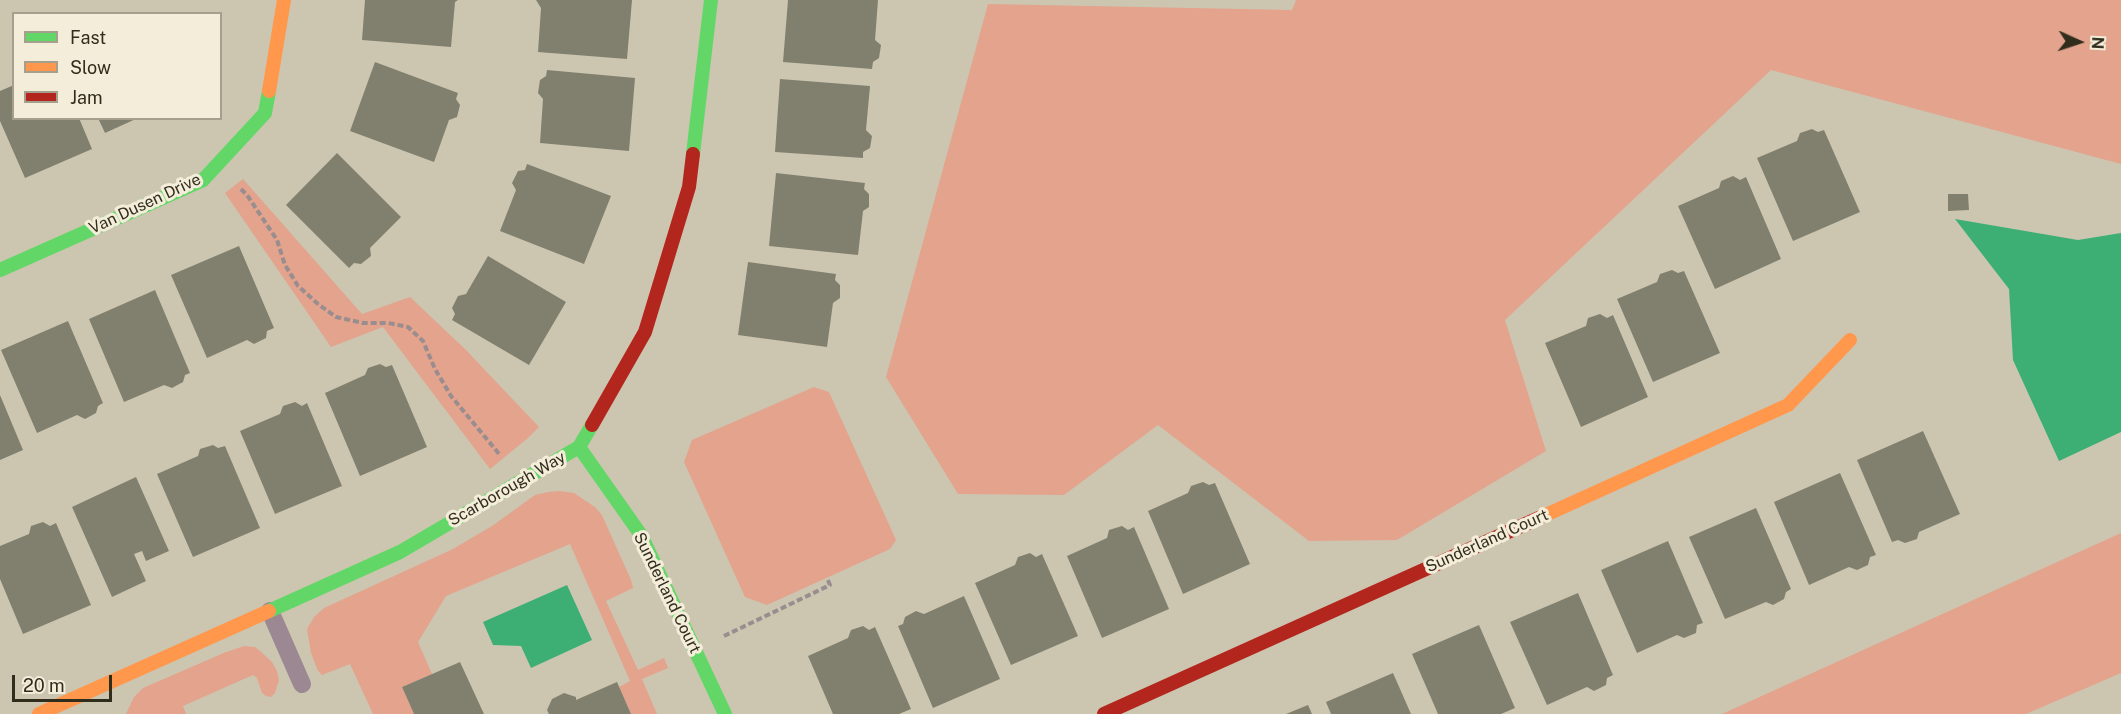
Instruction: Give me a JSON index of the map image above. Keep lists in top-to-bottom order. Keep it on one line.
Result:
{"streets":{"street":["Van Dusen Drive","Scarborough Way","Sunderland Court"]},"crossings":[["Scarborough Way","Sunderland Court"]],"legend":["Fast","Slow","Jam"],"scale_bar":"20 m","north":"right"}
